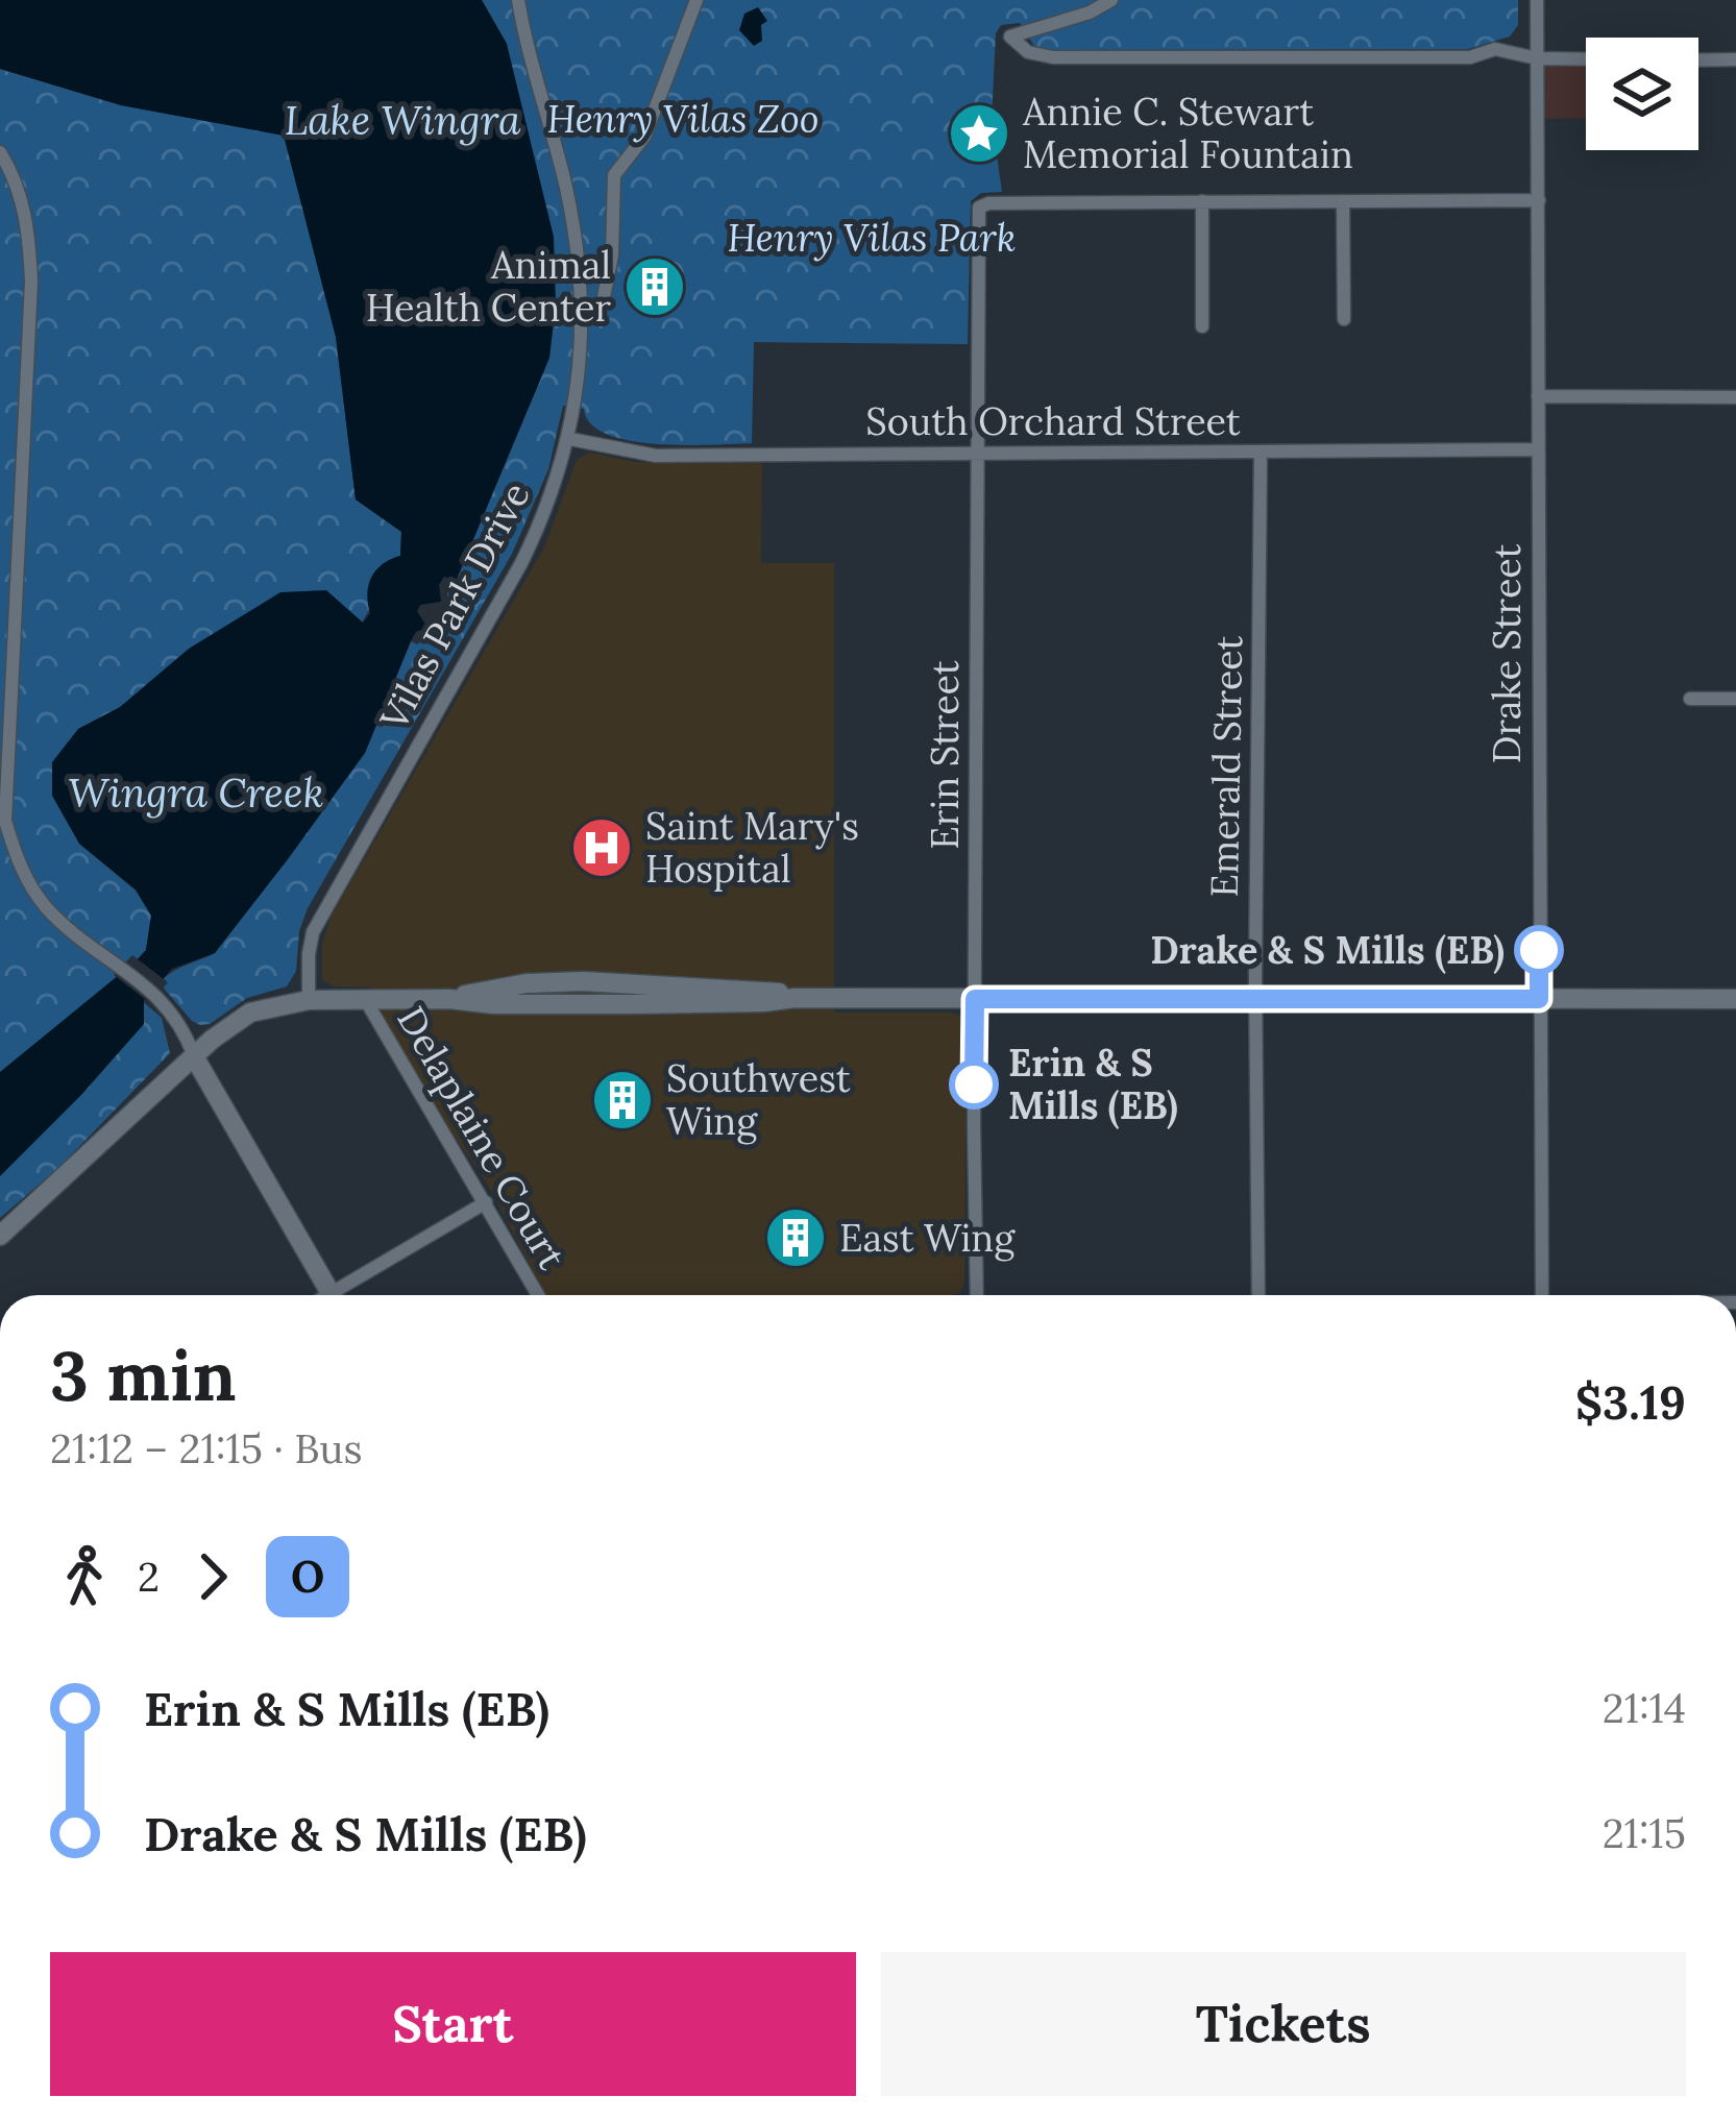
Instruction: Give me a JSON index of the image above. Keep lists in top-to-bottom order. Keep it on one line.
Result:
{"streets":{"street":["South Orchard Street","Vilas Park Drive","Drake Street","Erin Street","Emerald Street","Delaplaine Court"]},"crossings":[["South Orchard Street","Vilas Park Drive"],["South Orchard Street","Drake Street"],["South Orchard Street","Erin Street"],["South Orchard Street","Emerald Street"]],"water":["Lake Wingra","Wingra Creek"],"parks":["Henry Vilas Zoo","Henry Vilas Park"],"places":{"place":["Annie C. Stewart Memorial Fountain"],"building":["Animal Health Center","Southwest Wing","East Wing"],"hospital":["Saint Mary's Hospital"],"other":["Drake & S Mills (EB)","Erin & S Mills (EB)"]},"lines":["bus line O"],"page":{"heading":["3 min","21:12 – 21:15 · Bus","$3.19"],"legs":["2","O"],"list":[{"name":"Erin & S Mills (EB)","value":"21:14"},{"name":"Drake & S Mills (EB)","value":"21:15"}],"buttons":["Start","Tickets"]}}
